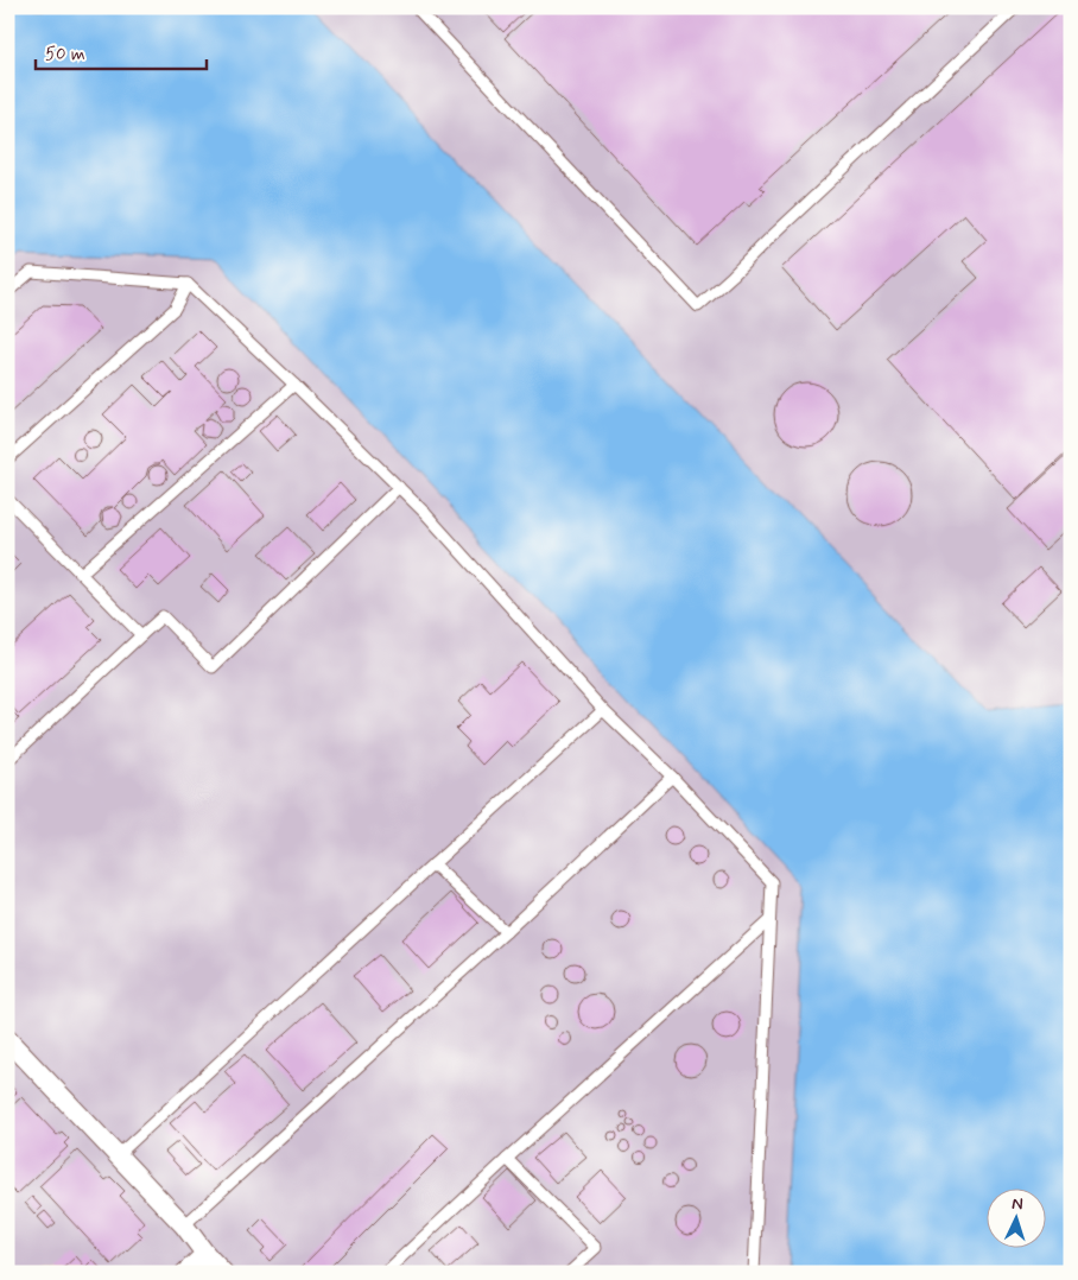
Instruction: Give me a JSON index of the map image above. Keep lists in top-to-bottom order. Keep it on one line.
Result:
{"scale_bar":"50 m","north":"top"}
